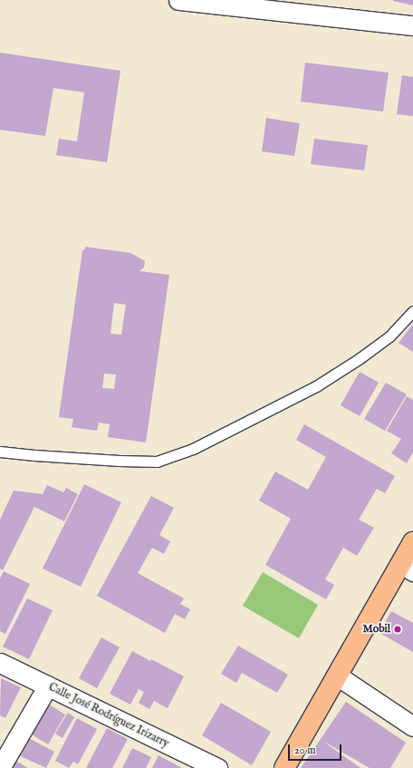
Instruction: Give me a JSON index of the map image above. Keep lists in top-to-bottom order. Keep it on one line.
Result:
{"streets":{"street":["Calle José Rodríguez Irizarry"]},"places":["Mobil"],"scale_bar":"20 m"}
